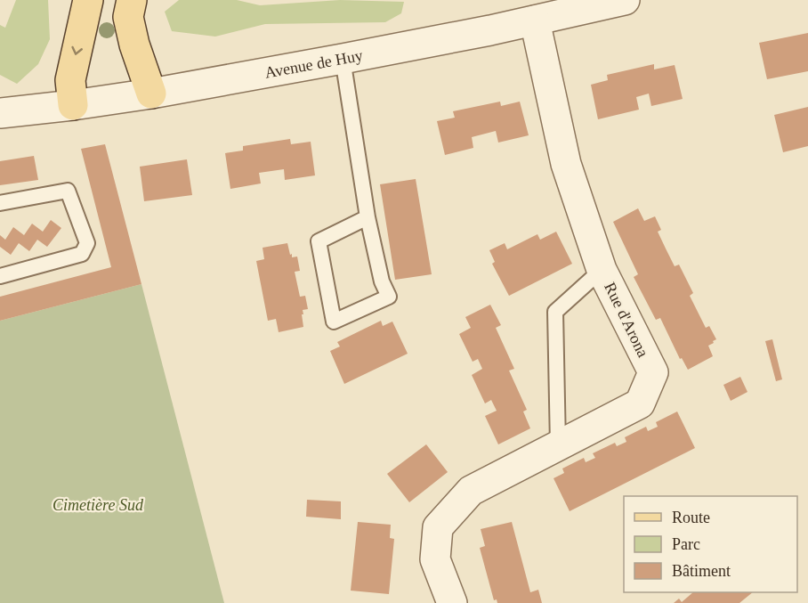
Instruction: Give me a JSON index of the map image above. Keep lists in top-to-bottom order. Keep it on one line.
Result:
{"streets":{"street":["Avenue de Huy","Rue d'Arona"]},"crossings":[["Avenue de Huy","Rue d'Arona"]],"parks":["Cimetière Sud"],"legend":["Route","Parc","Bâtiment"]}
